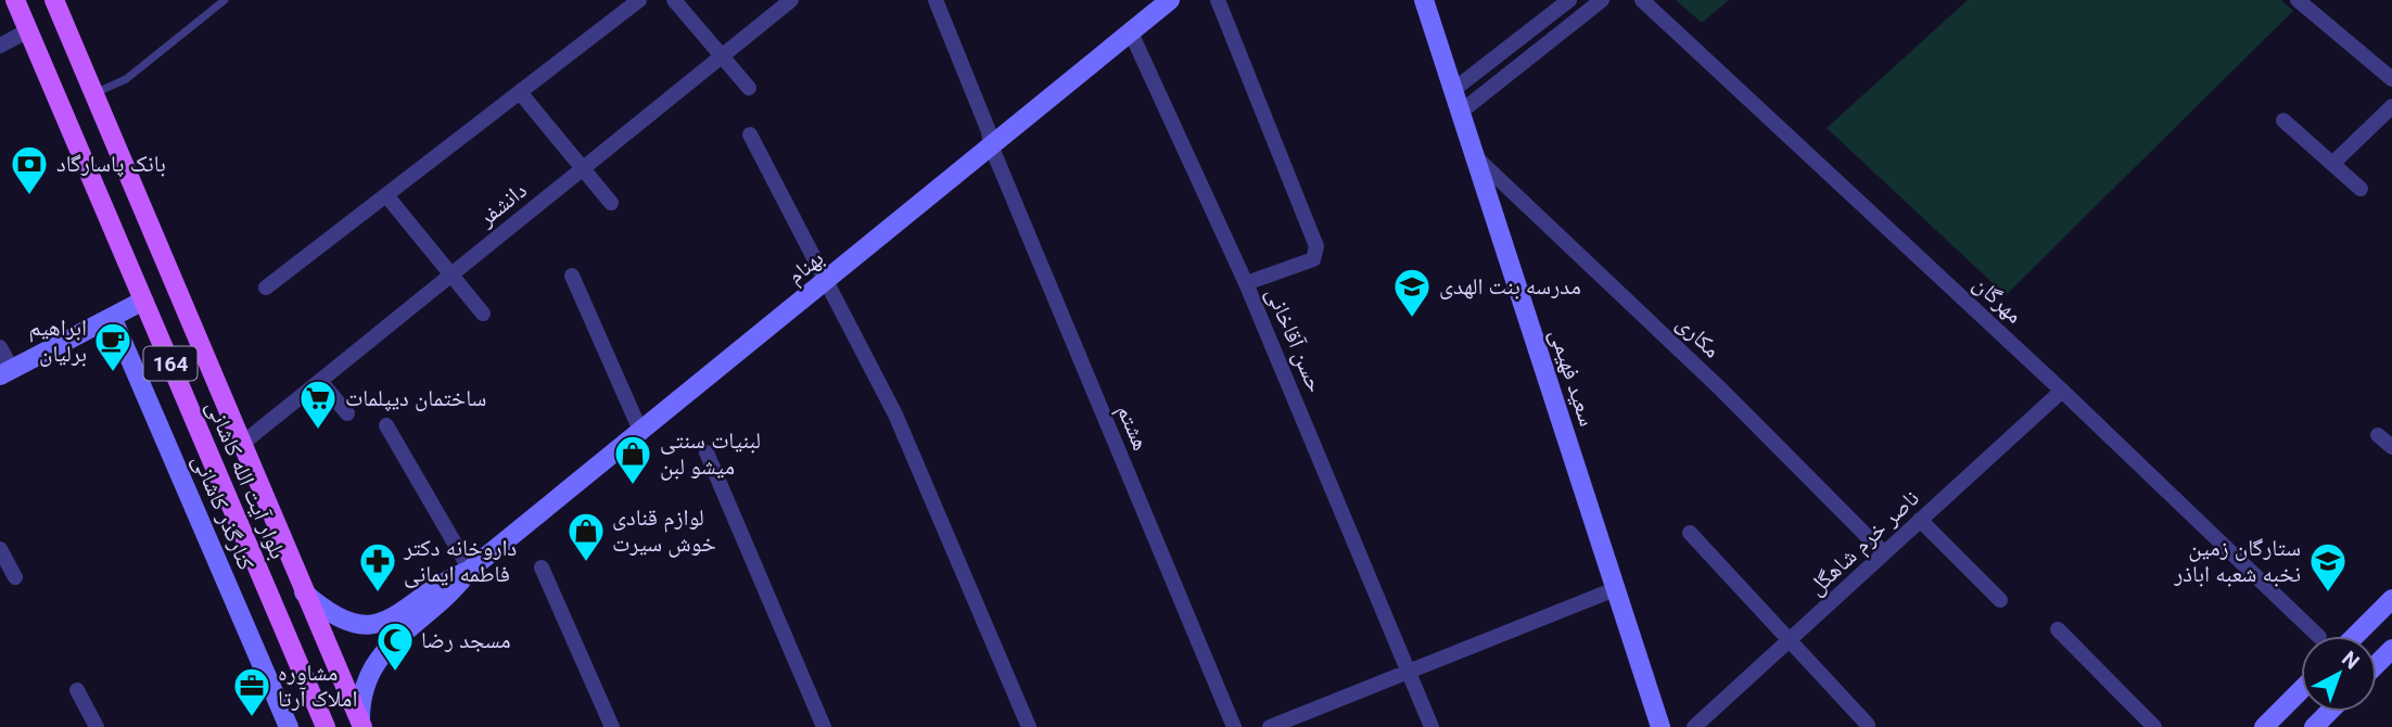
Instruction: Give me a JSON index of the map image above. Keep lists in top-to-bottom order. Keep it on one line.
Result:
{"streets":{"main road":["بهنام","164","سعید فهیمی","بلوار آیت الله کاشانی","کنارگذر کاشانی"],"street":["دانشفر","مهرگان","مکاری","حسن آقاخانی","هشتم","ناصر خرم شاهگل"]},"crossings":[["دانشفر","بلوار آیت الله کاشانی"],["بهنام","حسن آقاخانی"],["بهنام","هشتم"],["بهنام","بلوار آیت الله کاشانی"],["مهرگان","ناصر خرم شاهگل"],["مکاری","سعید فهیمی"],["مکاری","ناصر خرم شاهگل"]],"places":{"bank":["بانک پاسارگاد"],"school or university":["مدرسه بنت الهدی","ستارگان زمین نخبه شعبه اباذر"],"cafe":["ابراهیم برلیان"],"supermarket":["ساختمان دیپلمات"],"shop":["لبنیات سنتی میشو لبن","لوازم قنادی خوش سیرت"],"pharmacy":["داروخانه دکتر فاطمه ایمانی"],"mosque":["مسجد رضا"],"office":["مشاوره املاک آرتا"]},"north":"top right"}
